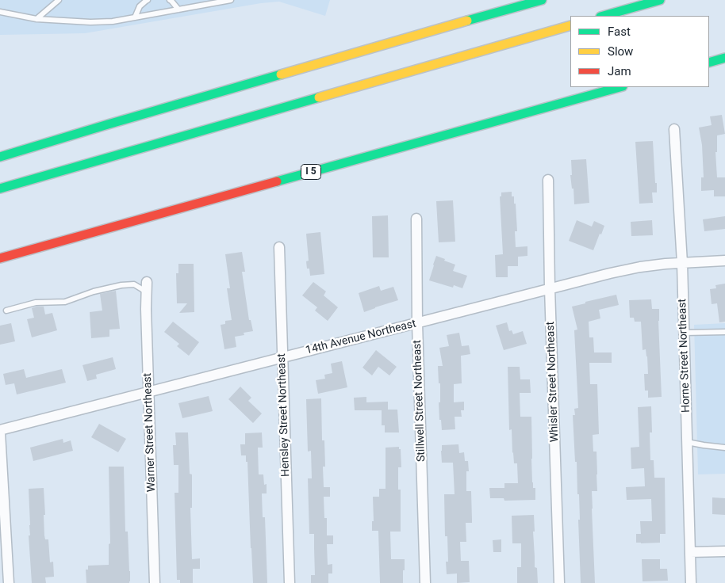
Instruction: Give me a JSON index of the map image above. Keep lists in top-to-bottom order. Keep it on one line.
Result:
{"streets":{"highway":["I 5"],"street":["14th Avenue Northeast","Horne Street Northeast","Whisler Street Northeast","Stillwell Street Northeast","Hensley Street Northeast","Warner Street Northeast"]},"crossings":[["14th Avenue Northeast","Horne Street Northeast"],["14th Avenue Northeast","Whisler Street Northeast"],["14th Avenue Northeast","Stillwell Street Northeast"],["14th Avenue Northeast","Hensley Street Northeast"],["14th Avenue Northeast","Warner Street Northeast"]],"legend":["Fast","Slow","Jam"]}
